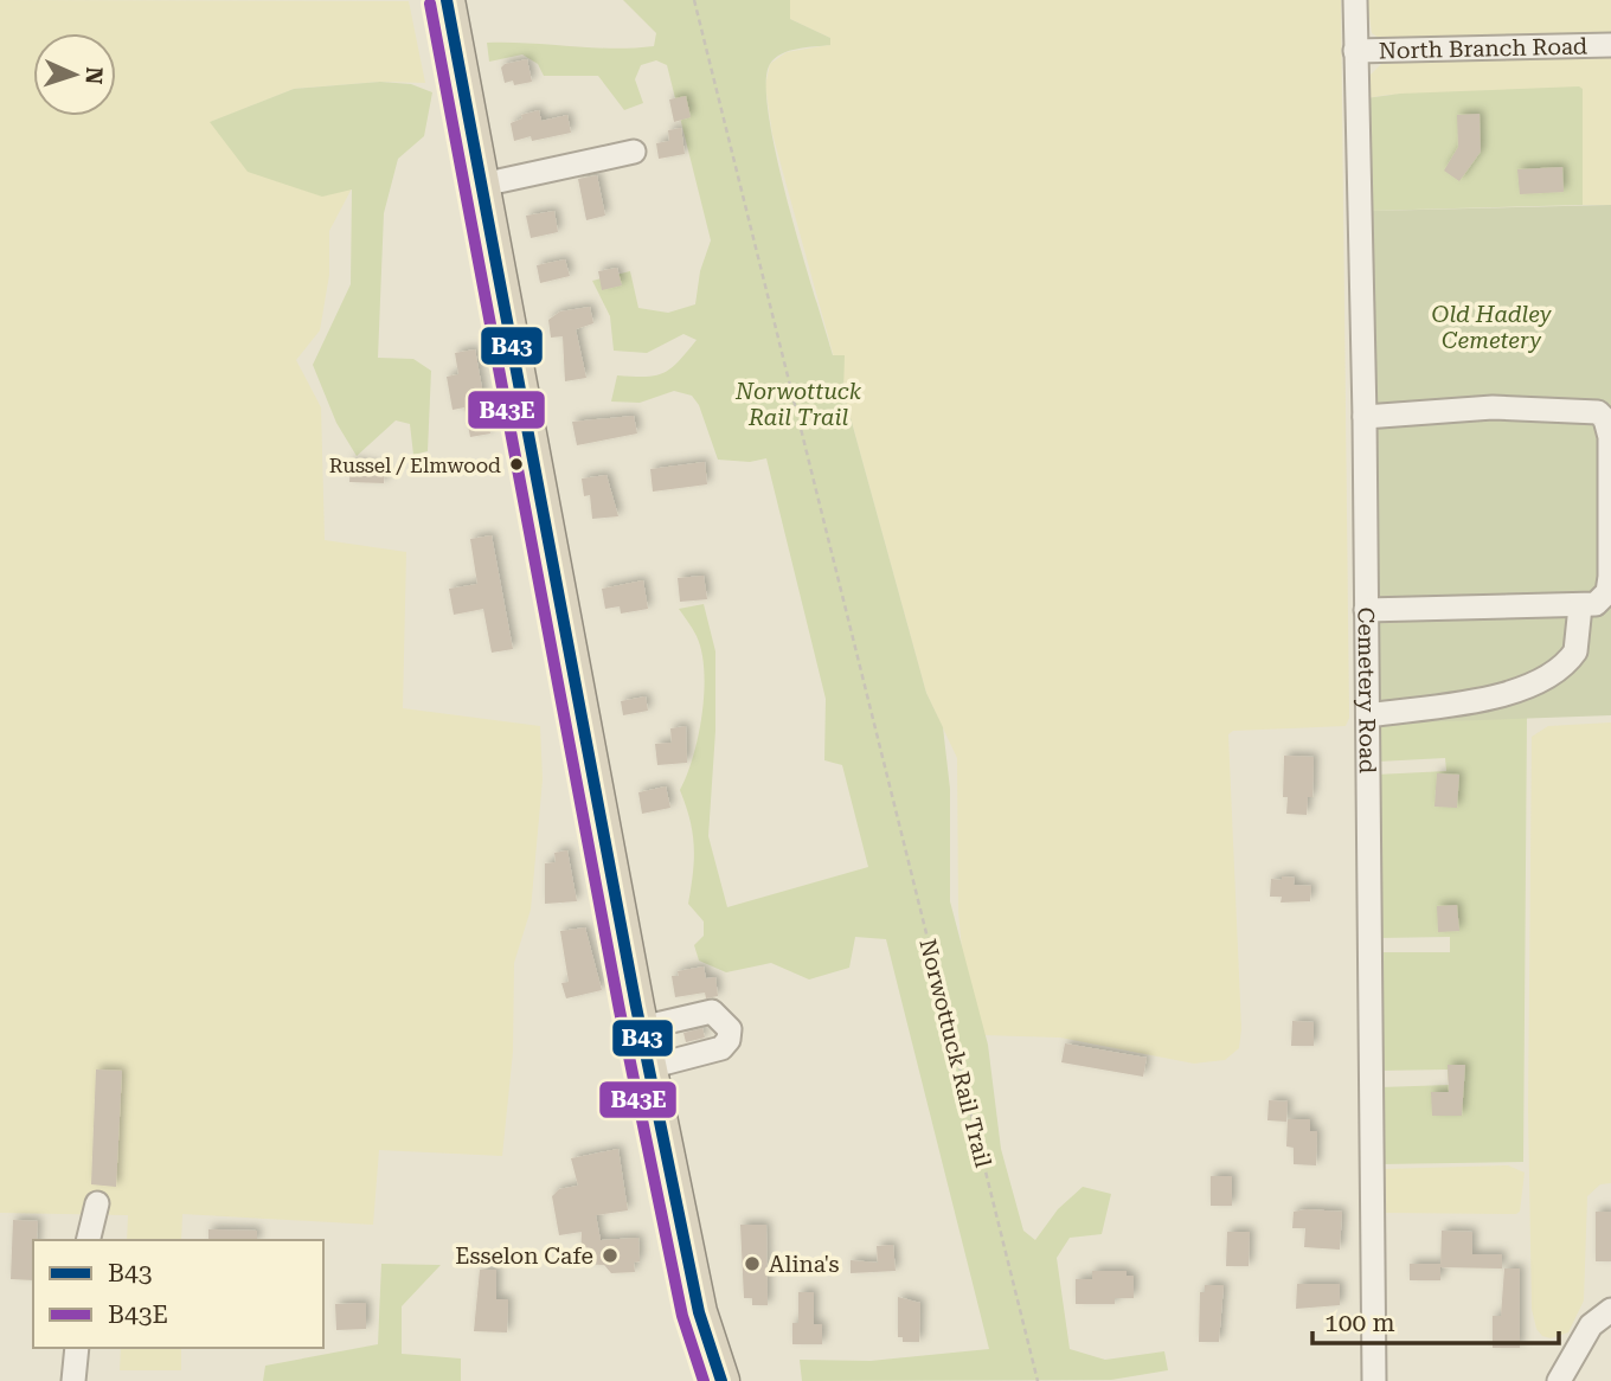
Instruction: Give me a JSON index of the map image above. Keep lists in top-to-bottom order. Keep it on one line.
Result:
{"streets":{"street":["North Branch Road","Cemetery Road"],"path":["Norwottuck Rail Trail"]},"crossings":[["North Branch Road","Cemetery Road"]],"parks":["Old Hadley Cemetery","Norwottuck Rail Trail"],"places":["Russel / Elmwood","Esselon Cafe","Alina's"],"lines":["transit line B43","transit line B43E"],"legend":["B43","B43E"],"scale_bar":"100 m","north":"right"}
